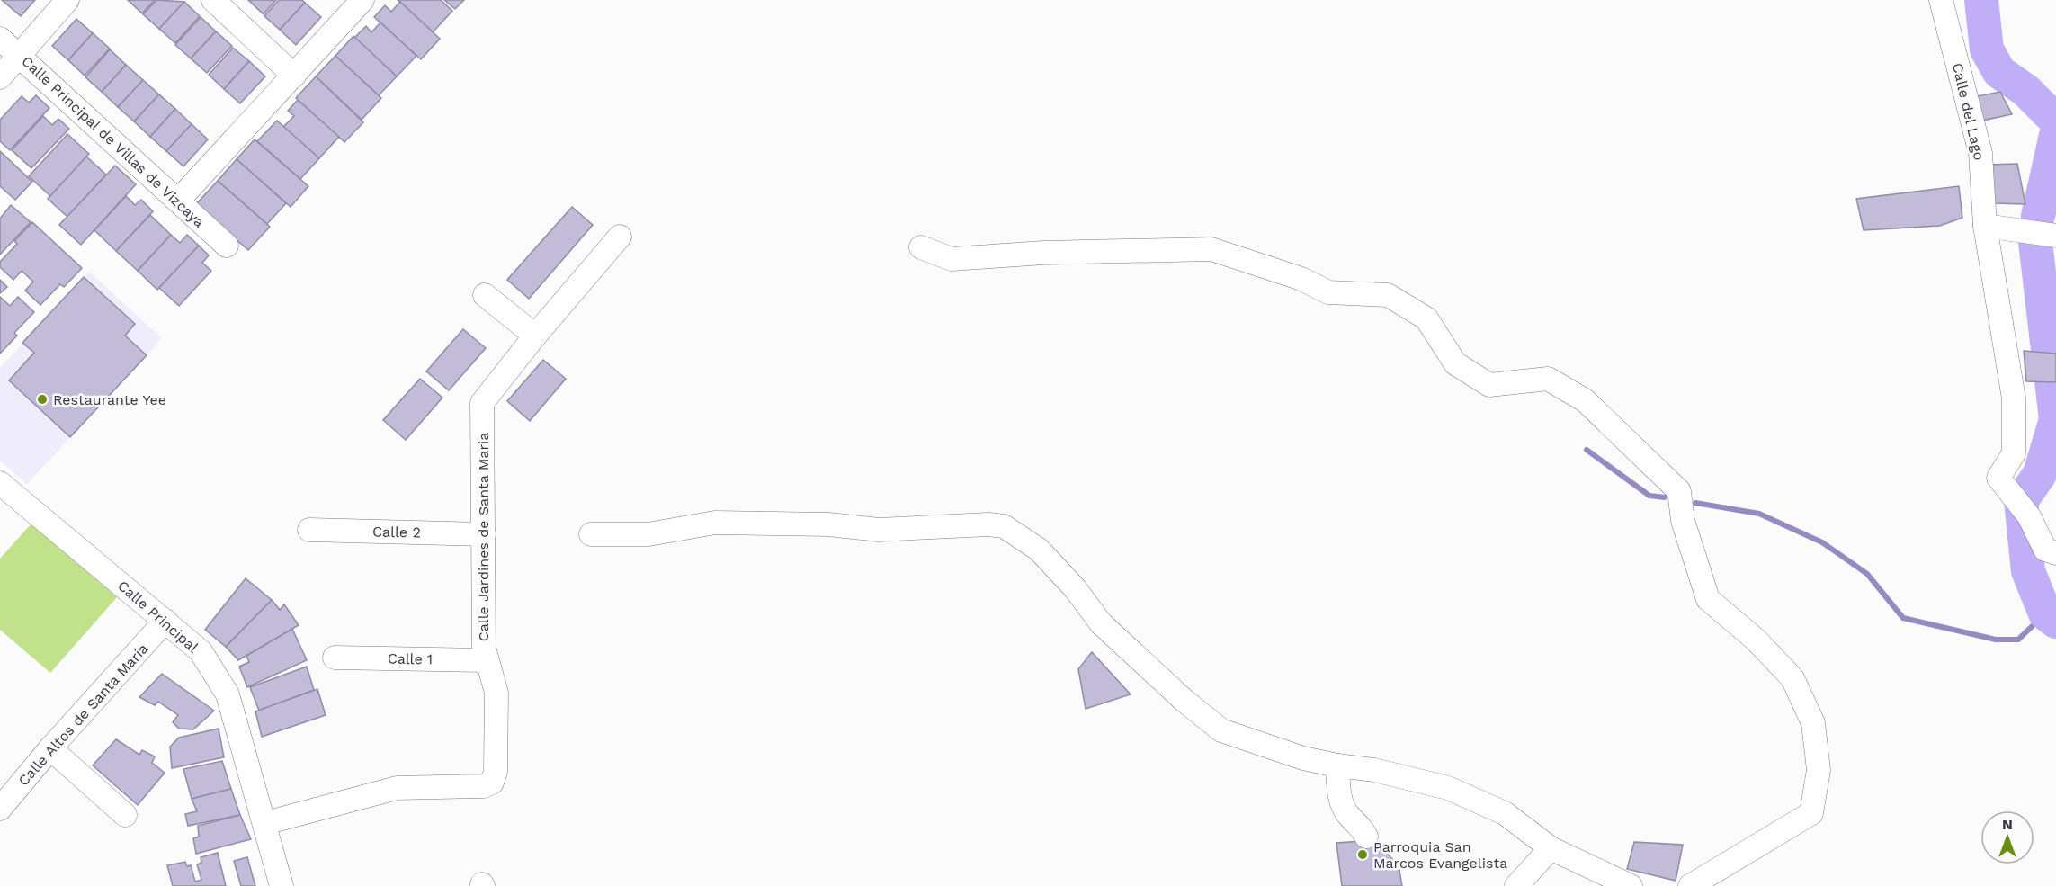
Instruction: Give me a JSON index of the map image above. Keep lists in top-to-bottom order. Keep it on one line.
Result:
{"streets":{"street":["Calle del Lago","Calle Principal de Villas de Vizcaya","Calle 2","Calle Jardines de Santa Maria","Calle Principal","Calle 1","Calle Altos de Santa María"]},"crossings":[["Calle 2","Calle Jardines de Santa Maria"],["Calle Jardines de Santa Maria","Calle Principal"],["Calle Jardines de Santa Maria","Calle 1"],["Calle Principal","Calle Altos de Santa María"]],"places":["Restaurante Yee","Parroquia San Marcos Evangelista"],"north":"top"}
